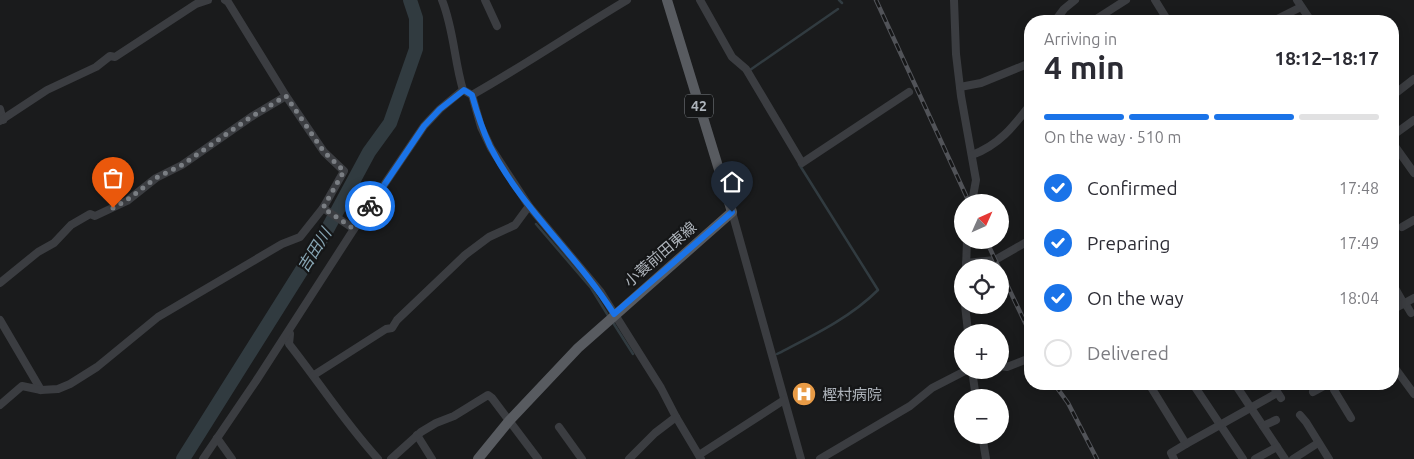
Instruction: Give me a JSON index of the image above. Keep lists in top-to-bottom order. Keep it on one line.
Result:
{"streets":{"main road":["42","小蓑前田東線"]},"crossings":[["42","小蓑前田東線"]],"water":["吉田川"],"places":{"hospital":["樫村病院"]},"north":"top right","page":{"heading":["4 min","Arriving in","18:12–18:17"],"bar":"On the way · 510 m","list":[["Confirmed","17:48"],["Preparing","17:49"],["On the way","18:04"],"Delivered"],"map_buttons":["+","−"]}}
